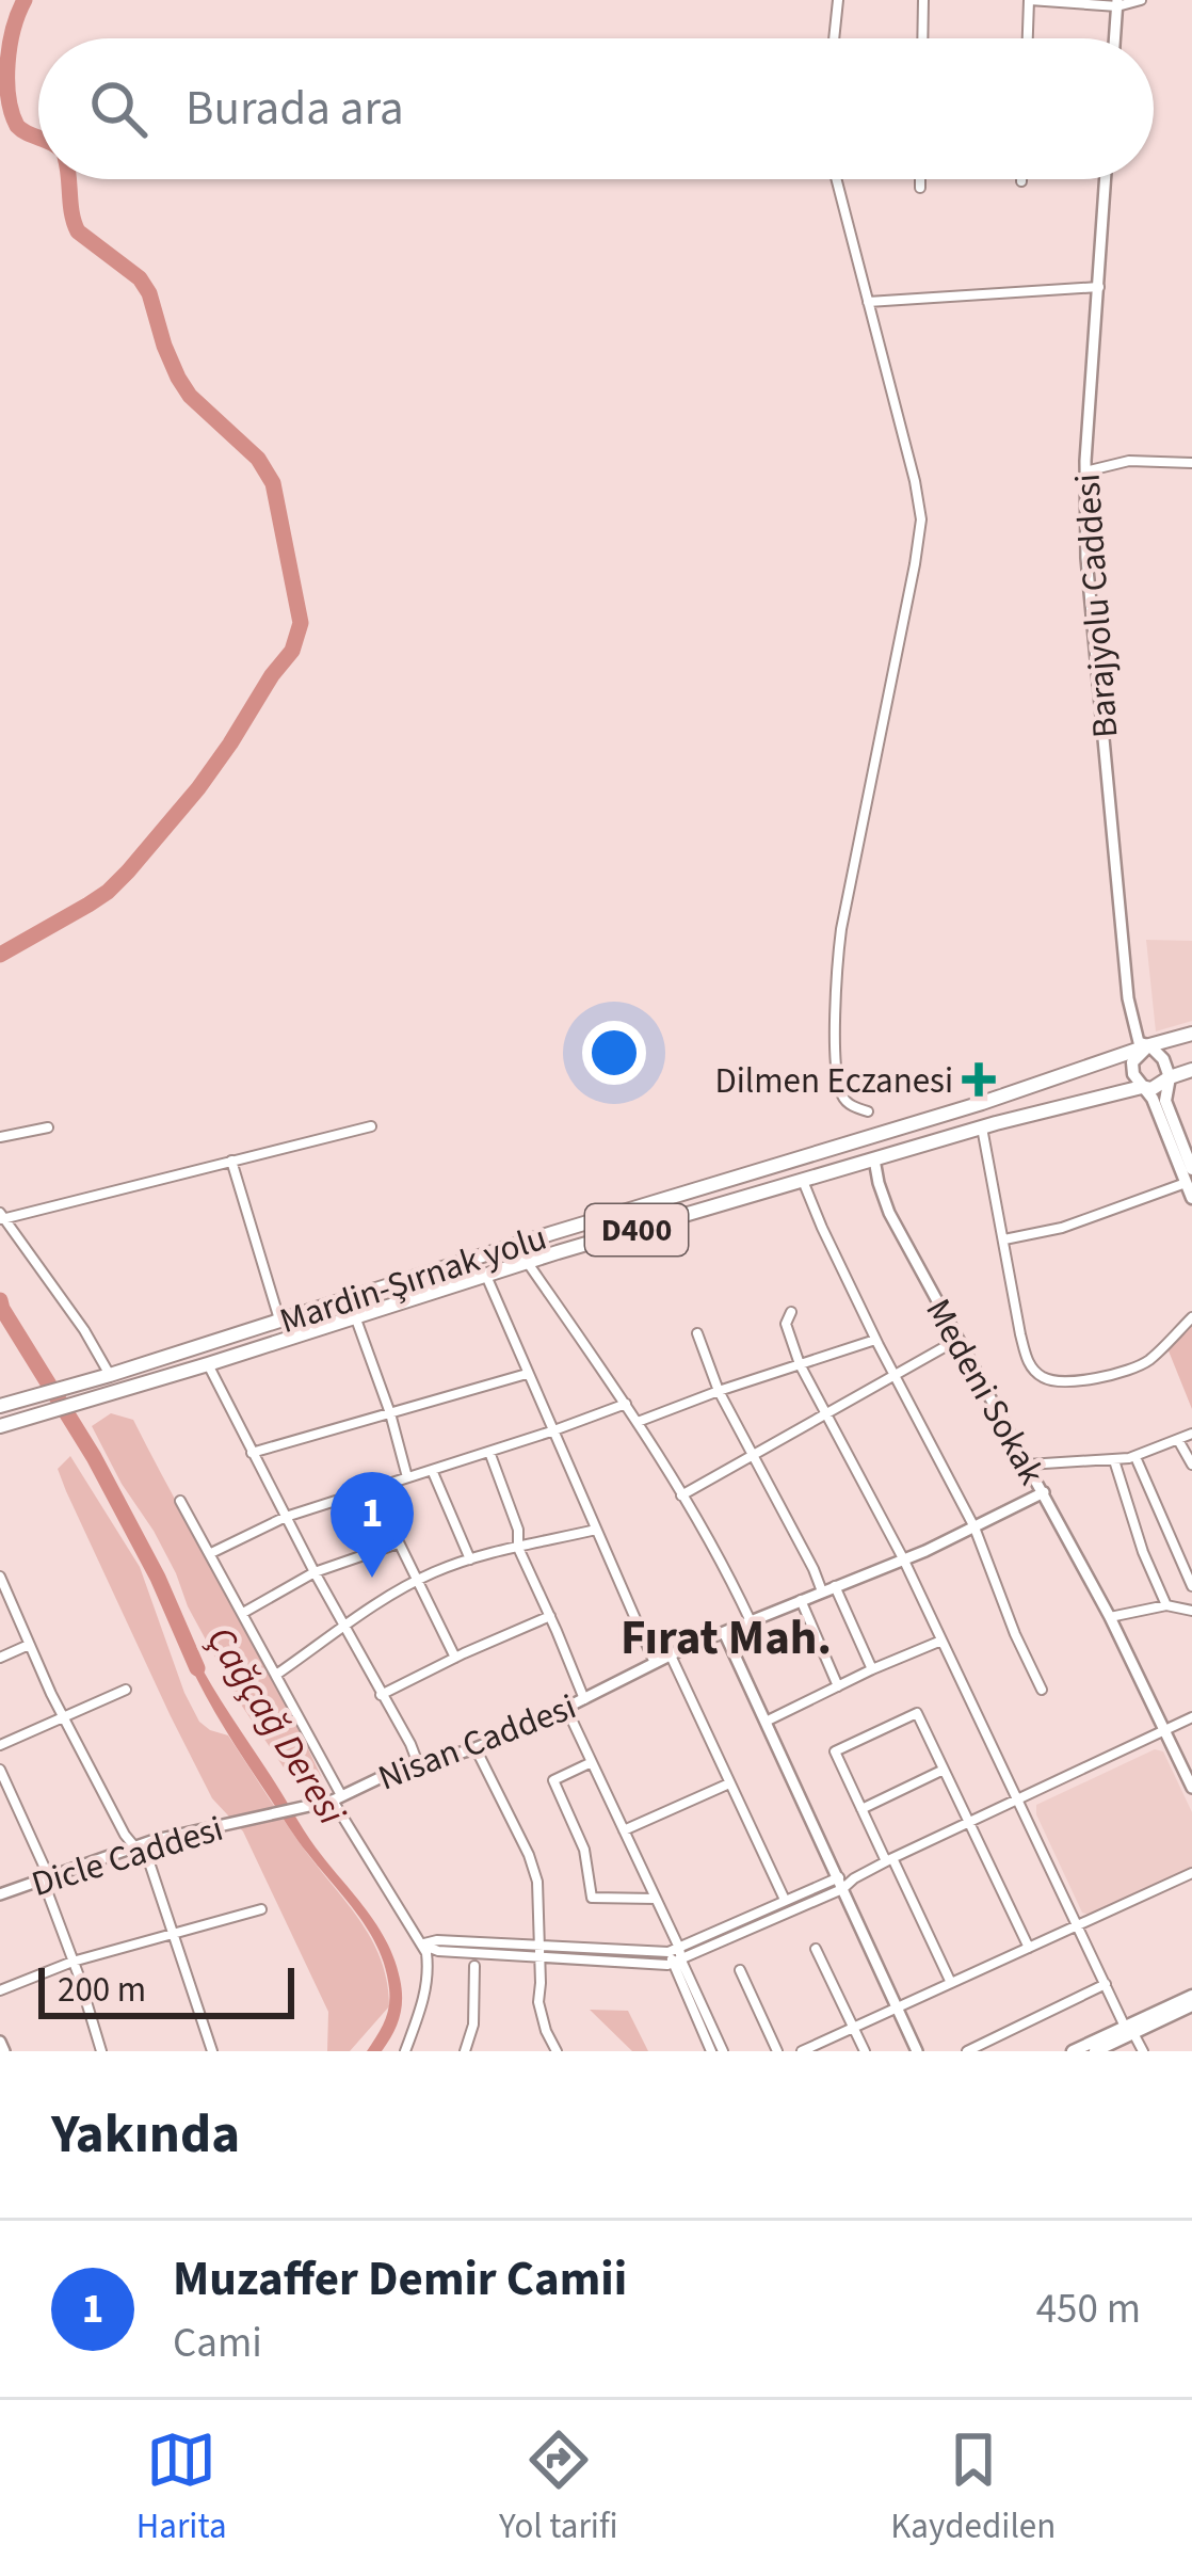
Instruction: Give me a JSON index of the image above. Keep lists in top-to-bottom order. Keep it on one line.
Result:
{"streets":{"highway":["D400","Mardin-Şırnak yolu"],"street":["Barajyolu Caddesi","Medeni Sokak","Nisan Caddesi","Dicle Caddesi"]},"crossings":[["Barajyolu Caddesi","Mardin-Şırnak yolu"],["Mardin-Şırnak yolu","Medeni Sokak"],["Medeni Sokak","Nisan Caddesi"],["Nisan Caddesi","Dicle Caddesi"]],"districts":["Fırat Mah."],"water":["Çağçağ Deresi"],"places":{"health":["Dilmen Eczanesi"]},"scale_bar":"200 m","page":{"search":"Burada ara","pins":"1","scale":"200 m","heading":"Yakında","list":[{"mark":"1","name":"Muzaffer Demir Camii","note":"Cami","value":"450 m"}],"nav":["Harita","Yol tarifi","Kaydedilen"]}}
